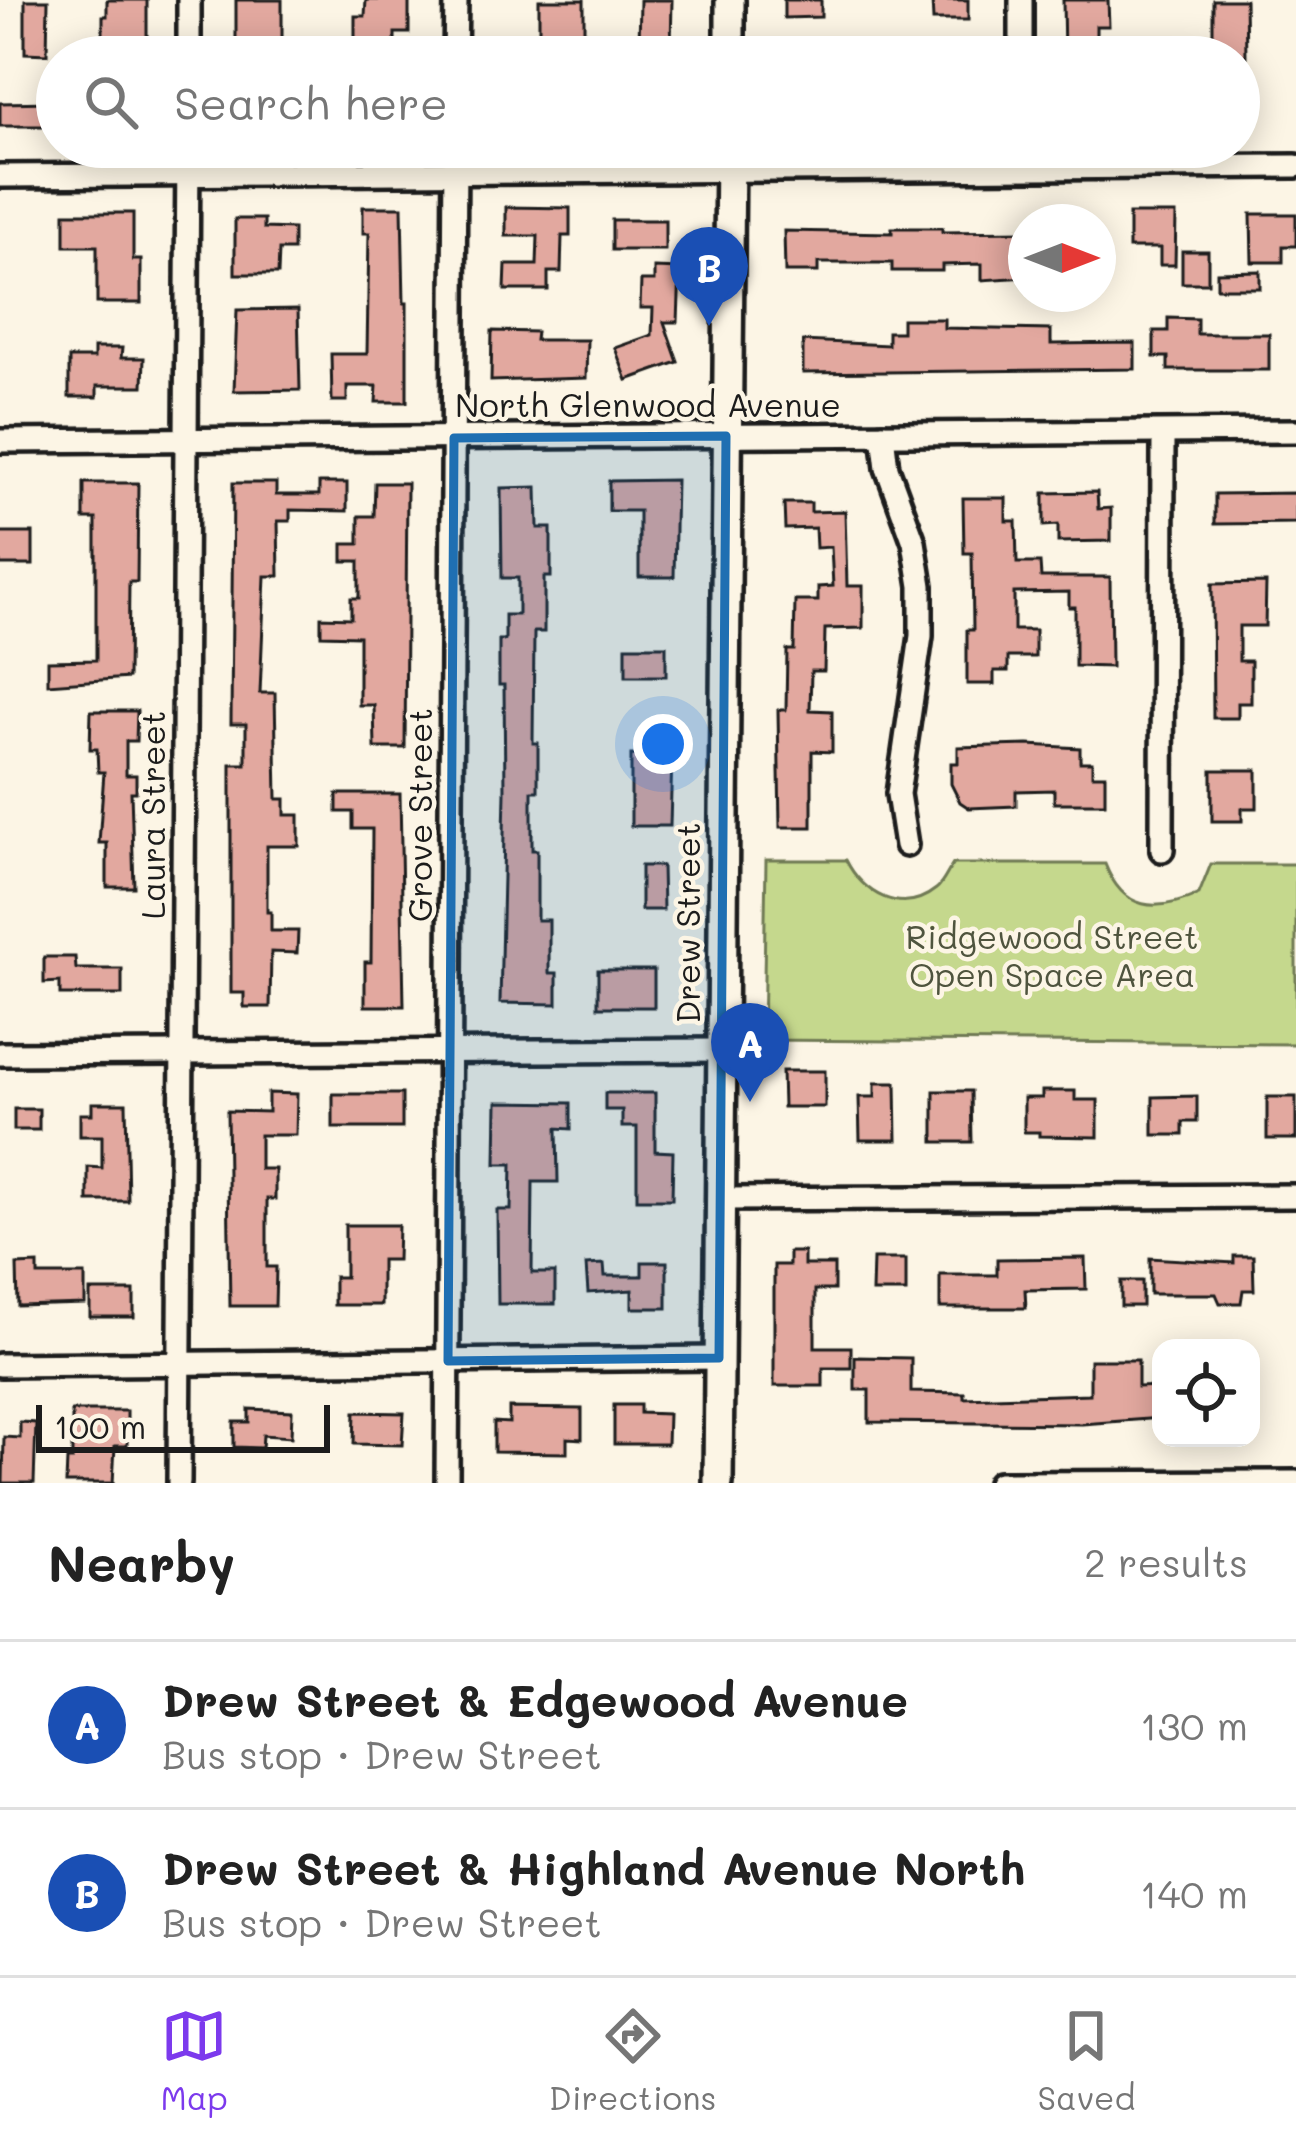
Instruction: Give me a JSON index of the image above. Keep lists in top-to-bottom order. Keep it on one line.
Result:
{"streets":{"main road":["Drew Street"],"street":["North Glenwood Avenue","Laura Street","Grove Street"]},"crossings":[["North Glenwood Avenue","Laura Street"],["North Glenwood Avenue","Grove Street"],["North Glenwood Avenue","Drew Street"]],"parks":["Ridgewood Street Open Space Area"],"scale_bar":"100 m","north":"right","page":{"search":"Search here","pins":["B","A"],"scale":"100 m","heading":["Nearby","2 results"],"list":[{"mark":"A","name":"Drew Street & Edgewood Avenue","note":"Bus stop · Drew Street","value":"130 m"},{"mark":"B","name":"Drew Street & Highland Avenue North","note":"Bus stop · Drew Street","value":"140 m"}],"nav":["Map","Directions","Saved"]}}
